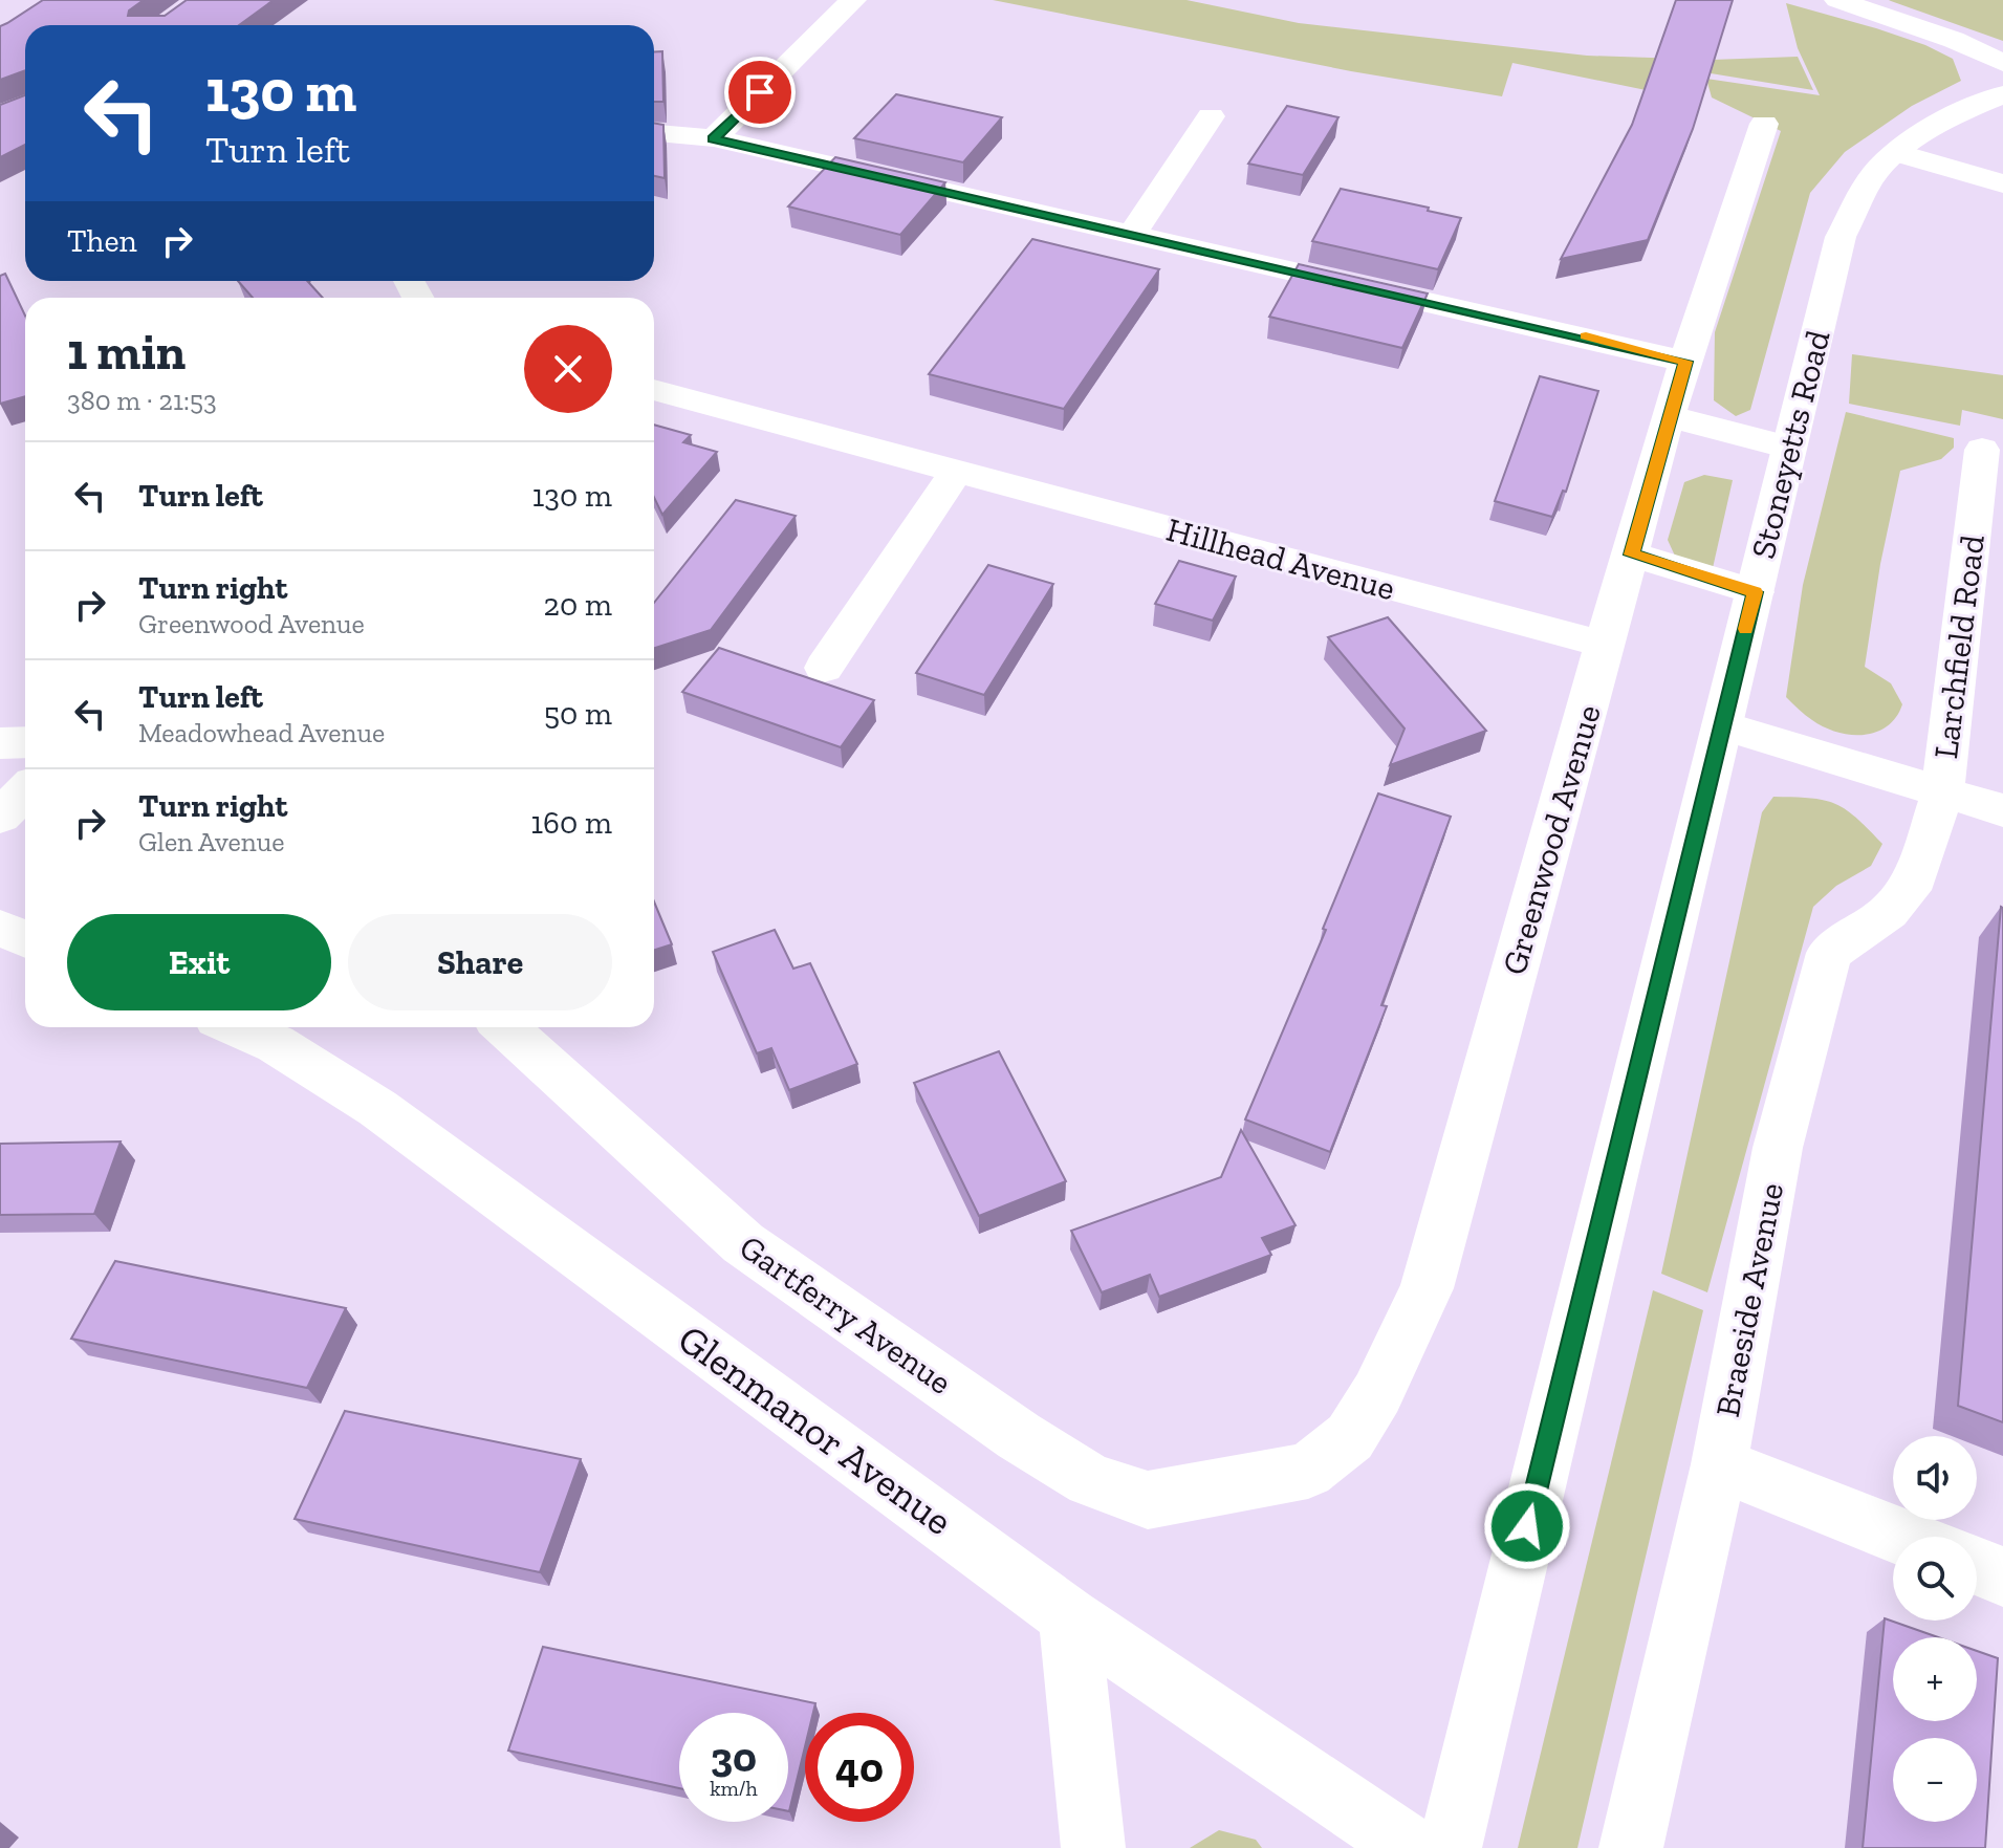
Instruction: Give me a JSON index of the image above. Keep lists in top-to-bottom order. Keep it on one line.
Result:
{"streets":{"street":["Stoneyetts Road","Hillhead Avenue","Larchfield Road","Greenwood Avenue","Braeside Avenue","Gartferry Avenue","Glenmanor Avenue"]},"crossings":[["Hillhead Avenue","Greenwood Avenue"],["Larchfield Road","Braeside Avenue"],["Greenwood Avenue","Gartferry Avenue"]],"page":{"turn":["130 m","Turn left"],"then":"Then","heading":["1 min","380 m · 21:53"],"list":[{"name":"Turn left","value":"130 m"},{"name":"Turn right","note":"Greenwood Avenue","value":"20 m"},{"name":"Turn left","note":"Meadowhead Avenue","value":"50 m"},{"name":"Turn right","note":"Glen Avenue","value":"160 m"}],"buttons":["Exit","Share"],"map_buttons":["+","−"],"speed":"30 km/h","limit":"40"}}
